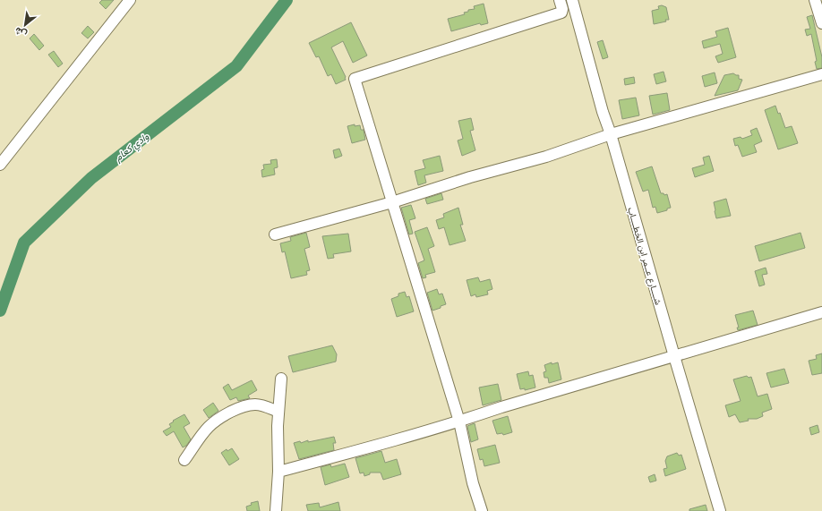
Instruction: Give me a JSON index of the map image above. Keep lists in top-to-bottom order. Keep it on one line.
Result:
{"streets":{"street":["شــــارع عــمر ابن الخطــــاب"]},"water":["وادي كعام"],"north":"bottom left"}
